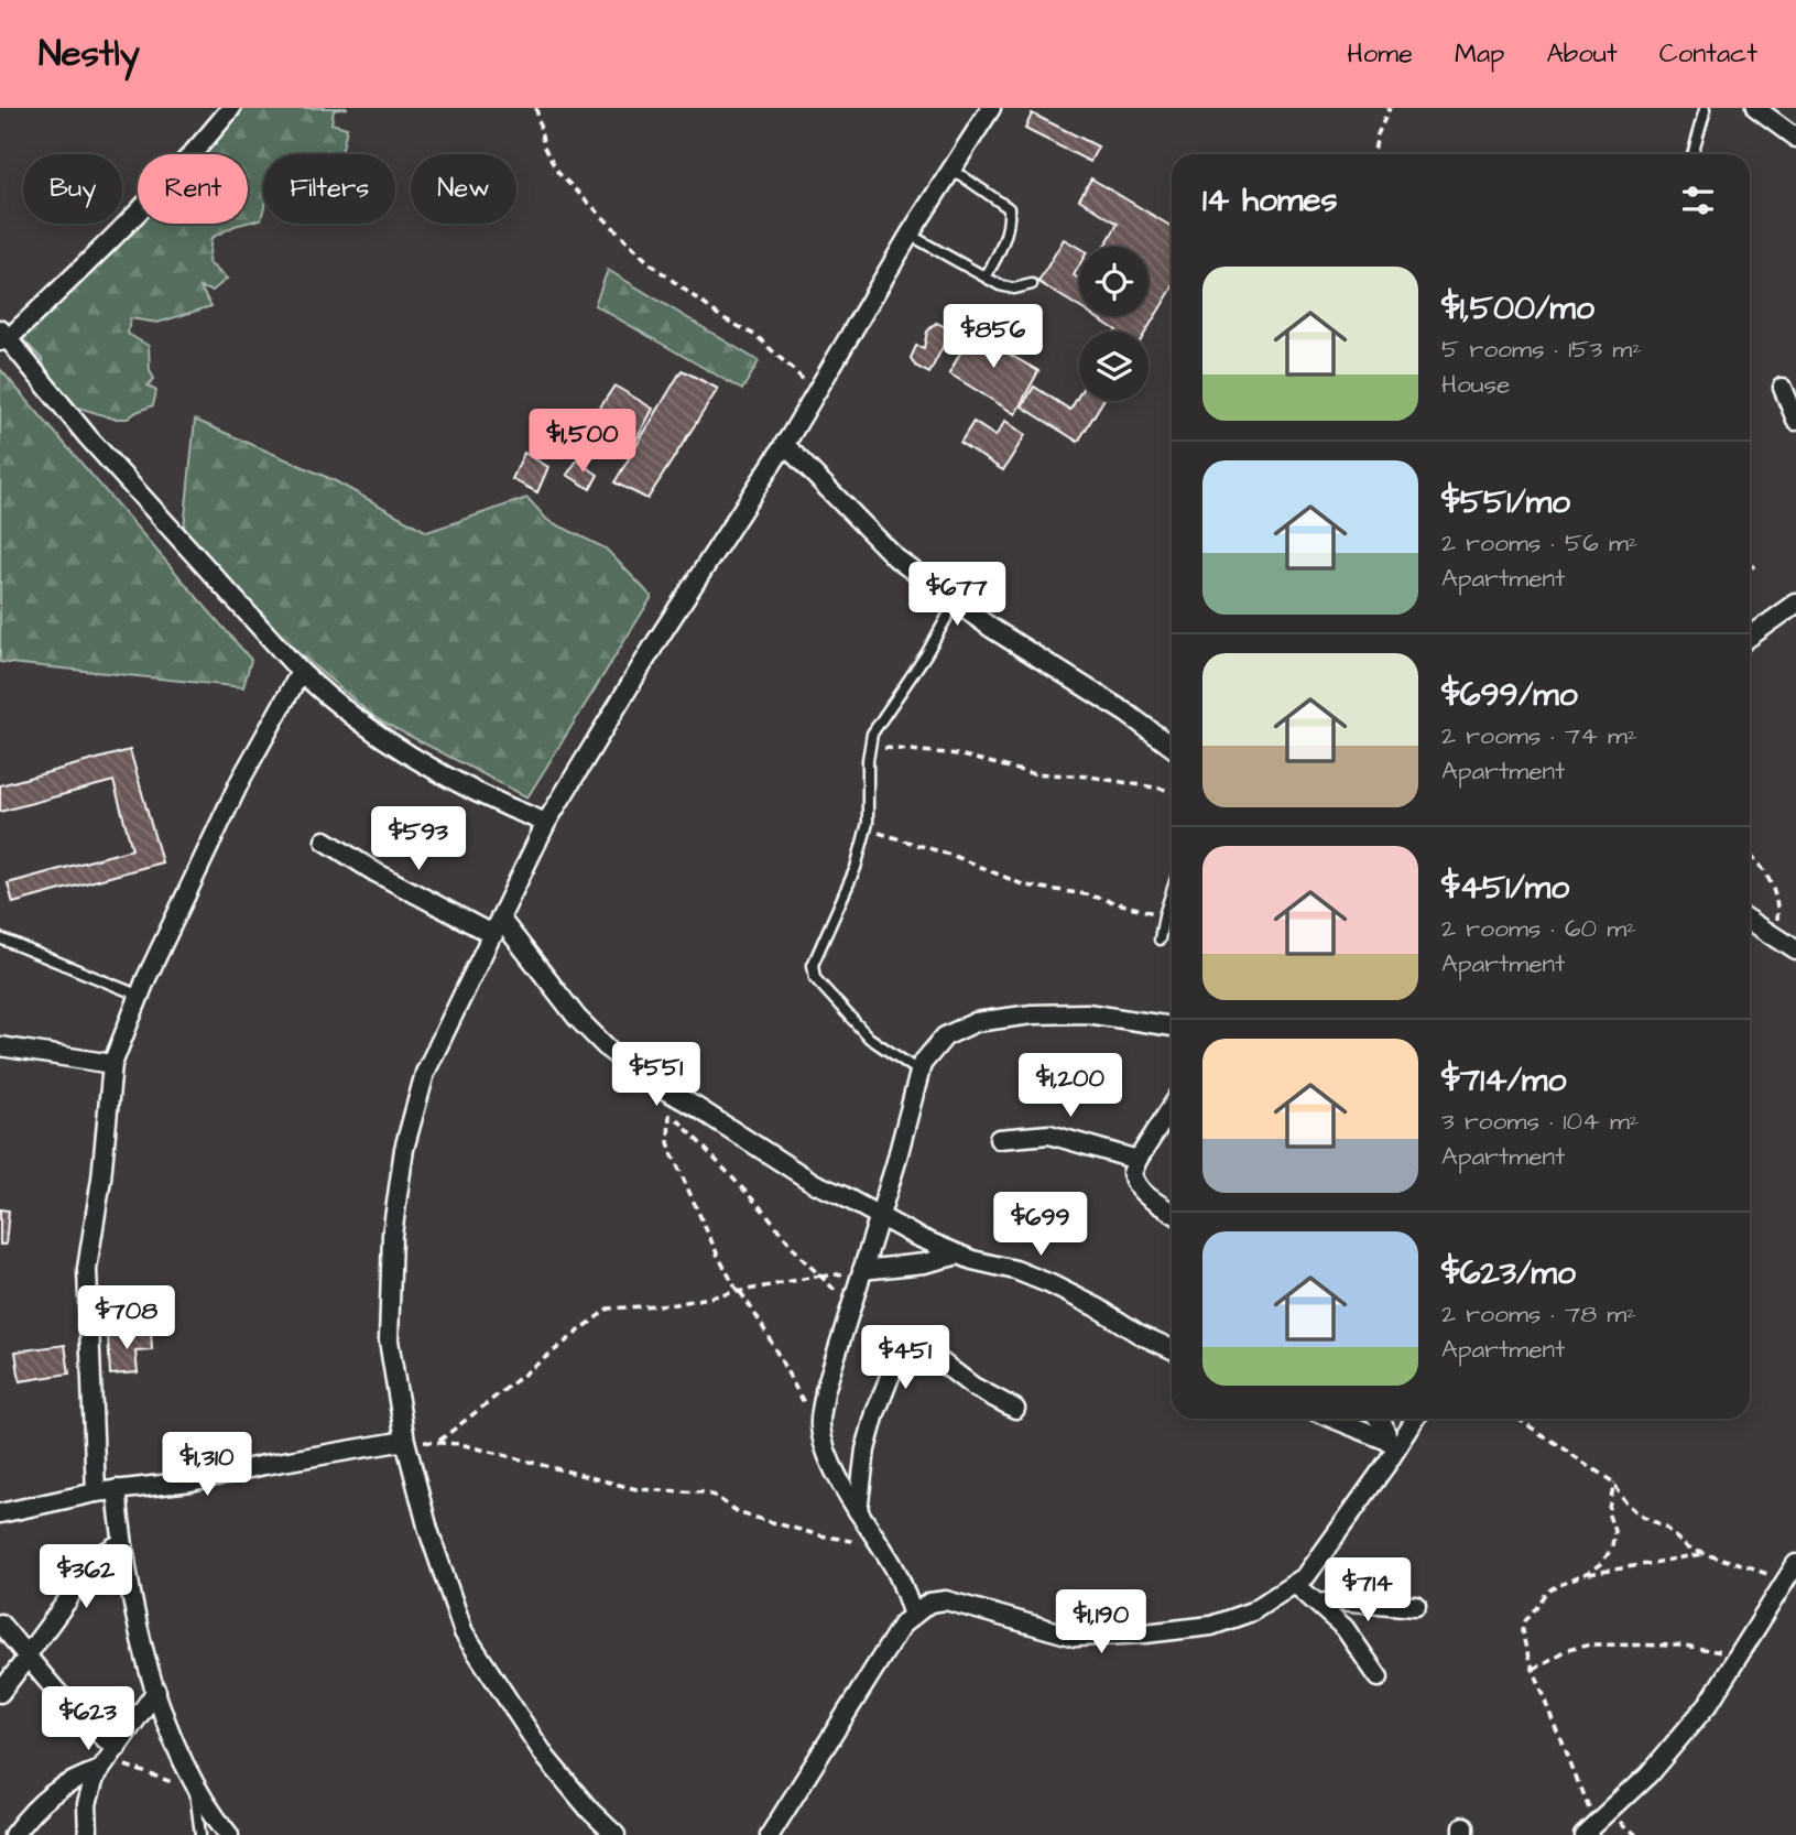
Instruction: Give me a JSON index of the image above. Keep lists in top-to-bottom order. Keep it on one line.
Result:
{"page":{"header":"Nestly","nav":["Home","Map","About","Contact"],"chip":["Buy","Rent","Filters","New"],"heading":"14 homes","list":[{"name":"$1,500/mo","note":"5 rooms · 153 m² · House"},{"name":"$551/mo","note":"2 rooms · 56 m² · Apartment"},{"name":"$699/mo","note":"2 rooms · 74 m² · Apartment"},{"name":"$451/mo","note":"2 rooms · 60 m² · Apartment"},{"name":"$714/mo","note":"3 rooms · 104 m² · Apartment"},{"name":"$623/mo","note":"2 rooms · 78 m² · Apartment"}],"price":["$856","$1,500","$677","$593","$551","$1,200","$699","$708","$451","$1,310","$362","$714","$1,190","$623"]}}
